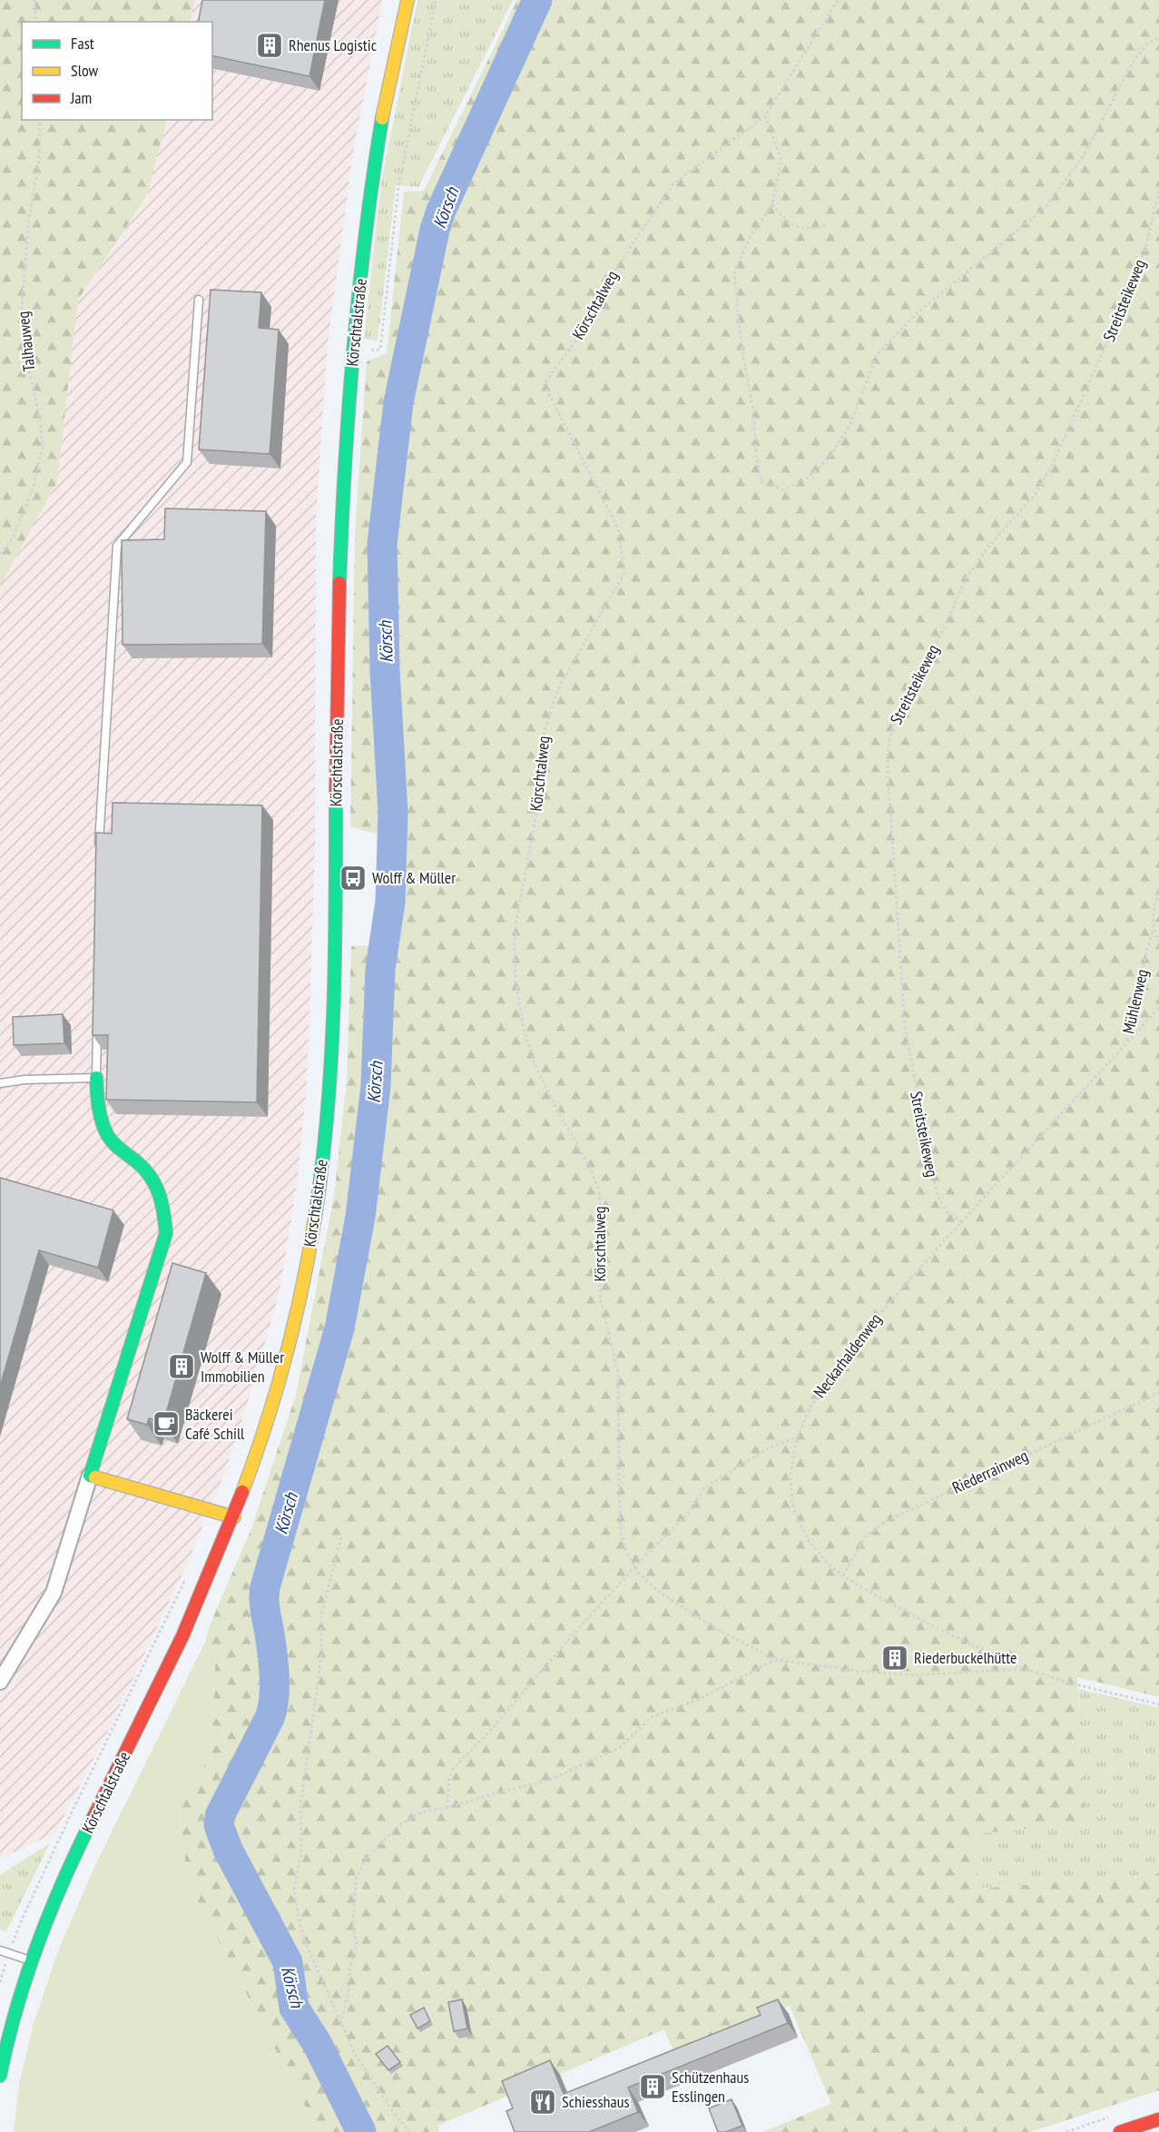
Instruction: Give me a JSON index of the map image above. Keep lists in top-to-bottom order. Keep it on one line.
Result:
{"streets":{"main road":["Körschtalstraße"],"path":["Streitsteikeweg","Körschtalweg","Talhauweg","Mühlenweg","Neckarhaldenweg","Riederrainweg"]},"crossings":[["Streitsteikeweg","Neckarhaldenweg"],["Mühlenweg","Neckarhaldenweg"],["Neckarhaldenweg","Riederrainweg"]],"water":["Körsch"],"places":{"building":["Rhenus Logistic","Wolff & Müller Immobilien","Riederbuckelhütte","Schützenhaus Esslingen"],"bus stop":["Wolff & Müller"],"cafe":["Bäckerei Café Schill"],"restaurant":["Schiesshaus"]},"legend":["Fast","Slow","Jam"]}
